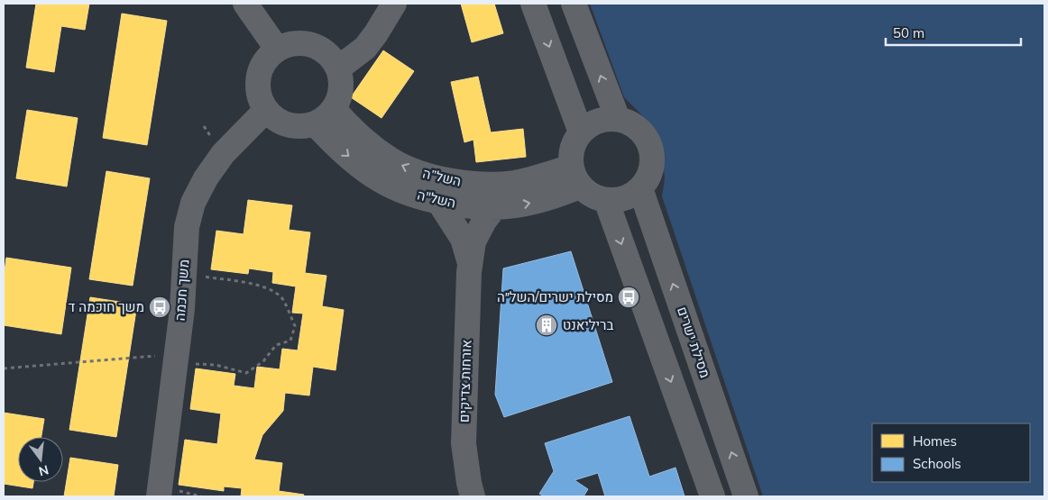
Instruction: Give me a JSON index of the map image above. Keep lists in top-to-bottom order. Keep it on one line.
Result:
{"streets":{"street":["השל”ה","השל\"ה","משך חכמה","מסילת ישרים","אורחות צדיקים"]},"crossings":[["השל”ה","השל\"ה"],["השל”ה","משך חכמה"],["השל”ה","מסילת ישרים"],["השל\"ה","משך חכמה"],["השל\"ה","מסילת ישרים"],["השל\"ה","אורחות צדיקים"]],"one_way":["השל”ה","השל\"ה"],"places":{"bus stop":["מסילת ישרים/השל״ה","משך חוכמה ד"],"building":["בריליאנט"]},"legend":["Homes","Schools"],"scale_bar":"50 m","north":"bottom"}
